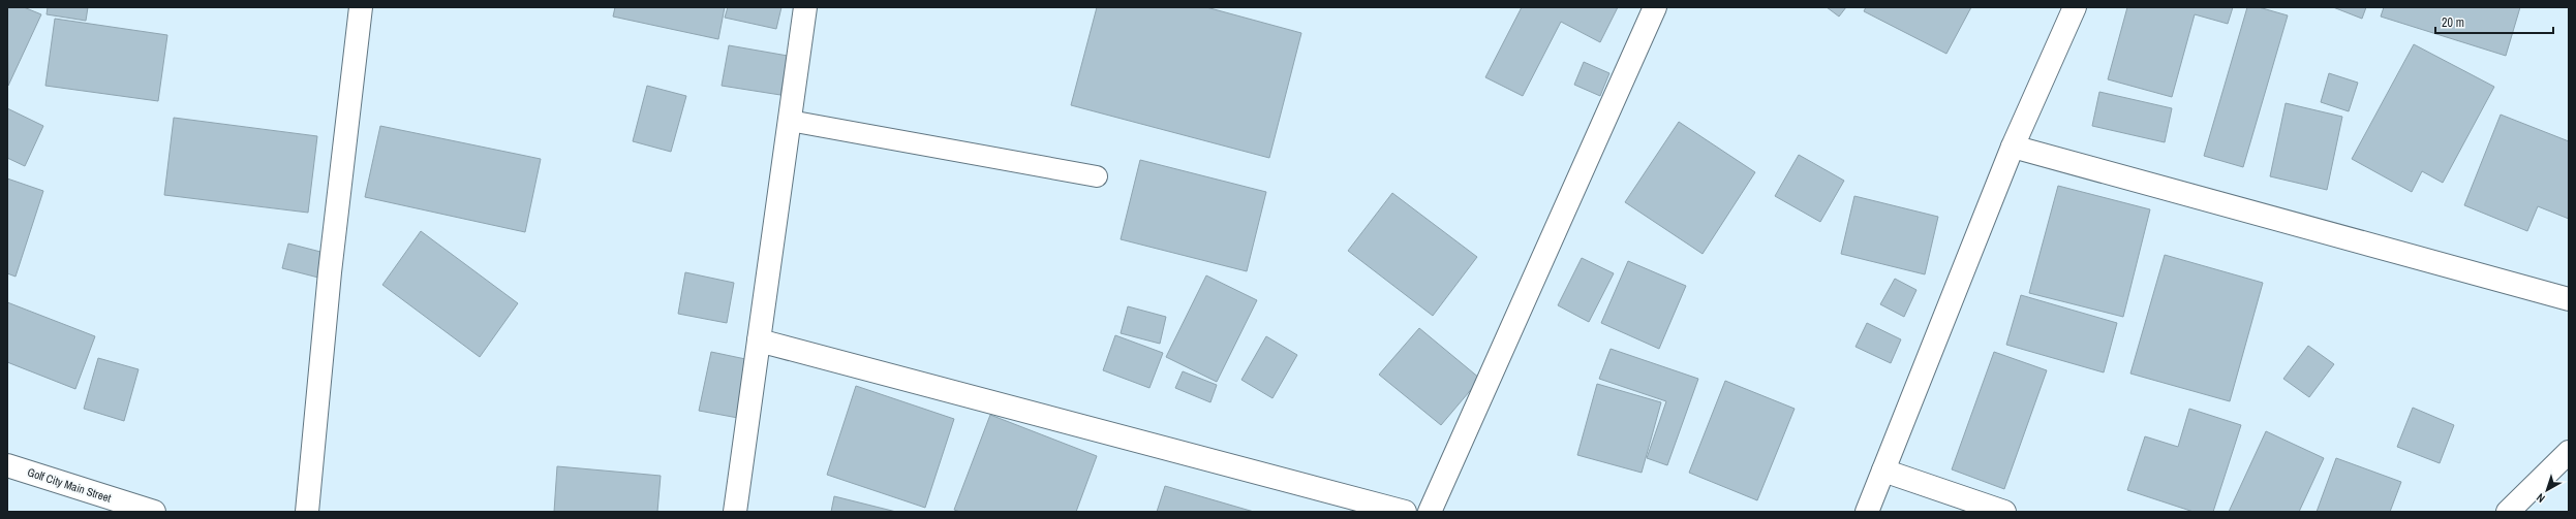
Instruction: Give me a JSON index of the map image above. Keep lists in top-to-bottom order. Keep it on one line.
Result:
{"streets":{"street":["Golf City Main Street"]},"scale_bar":"20 m","north":"bottom left"}
